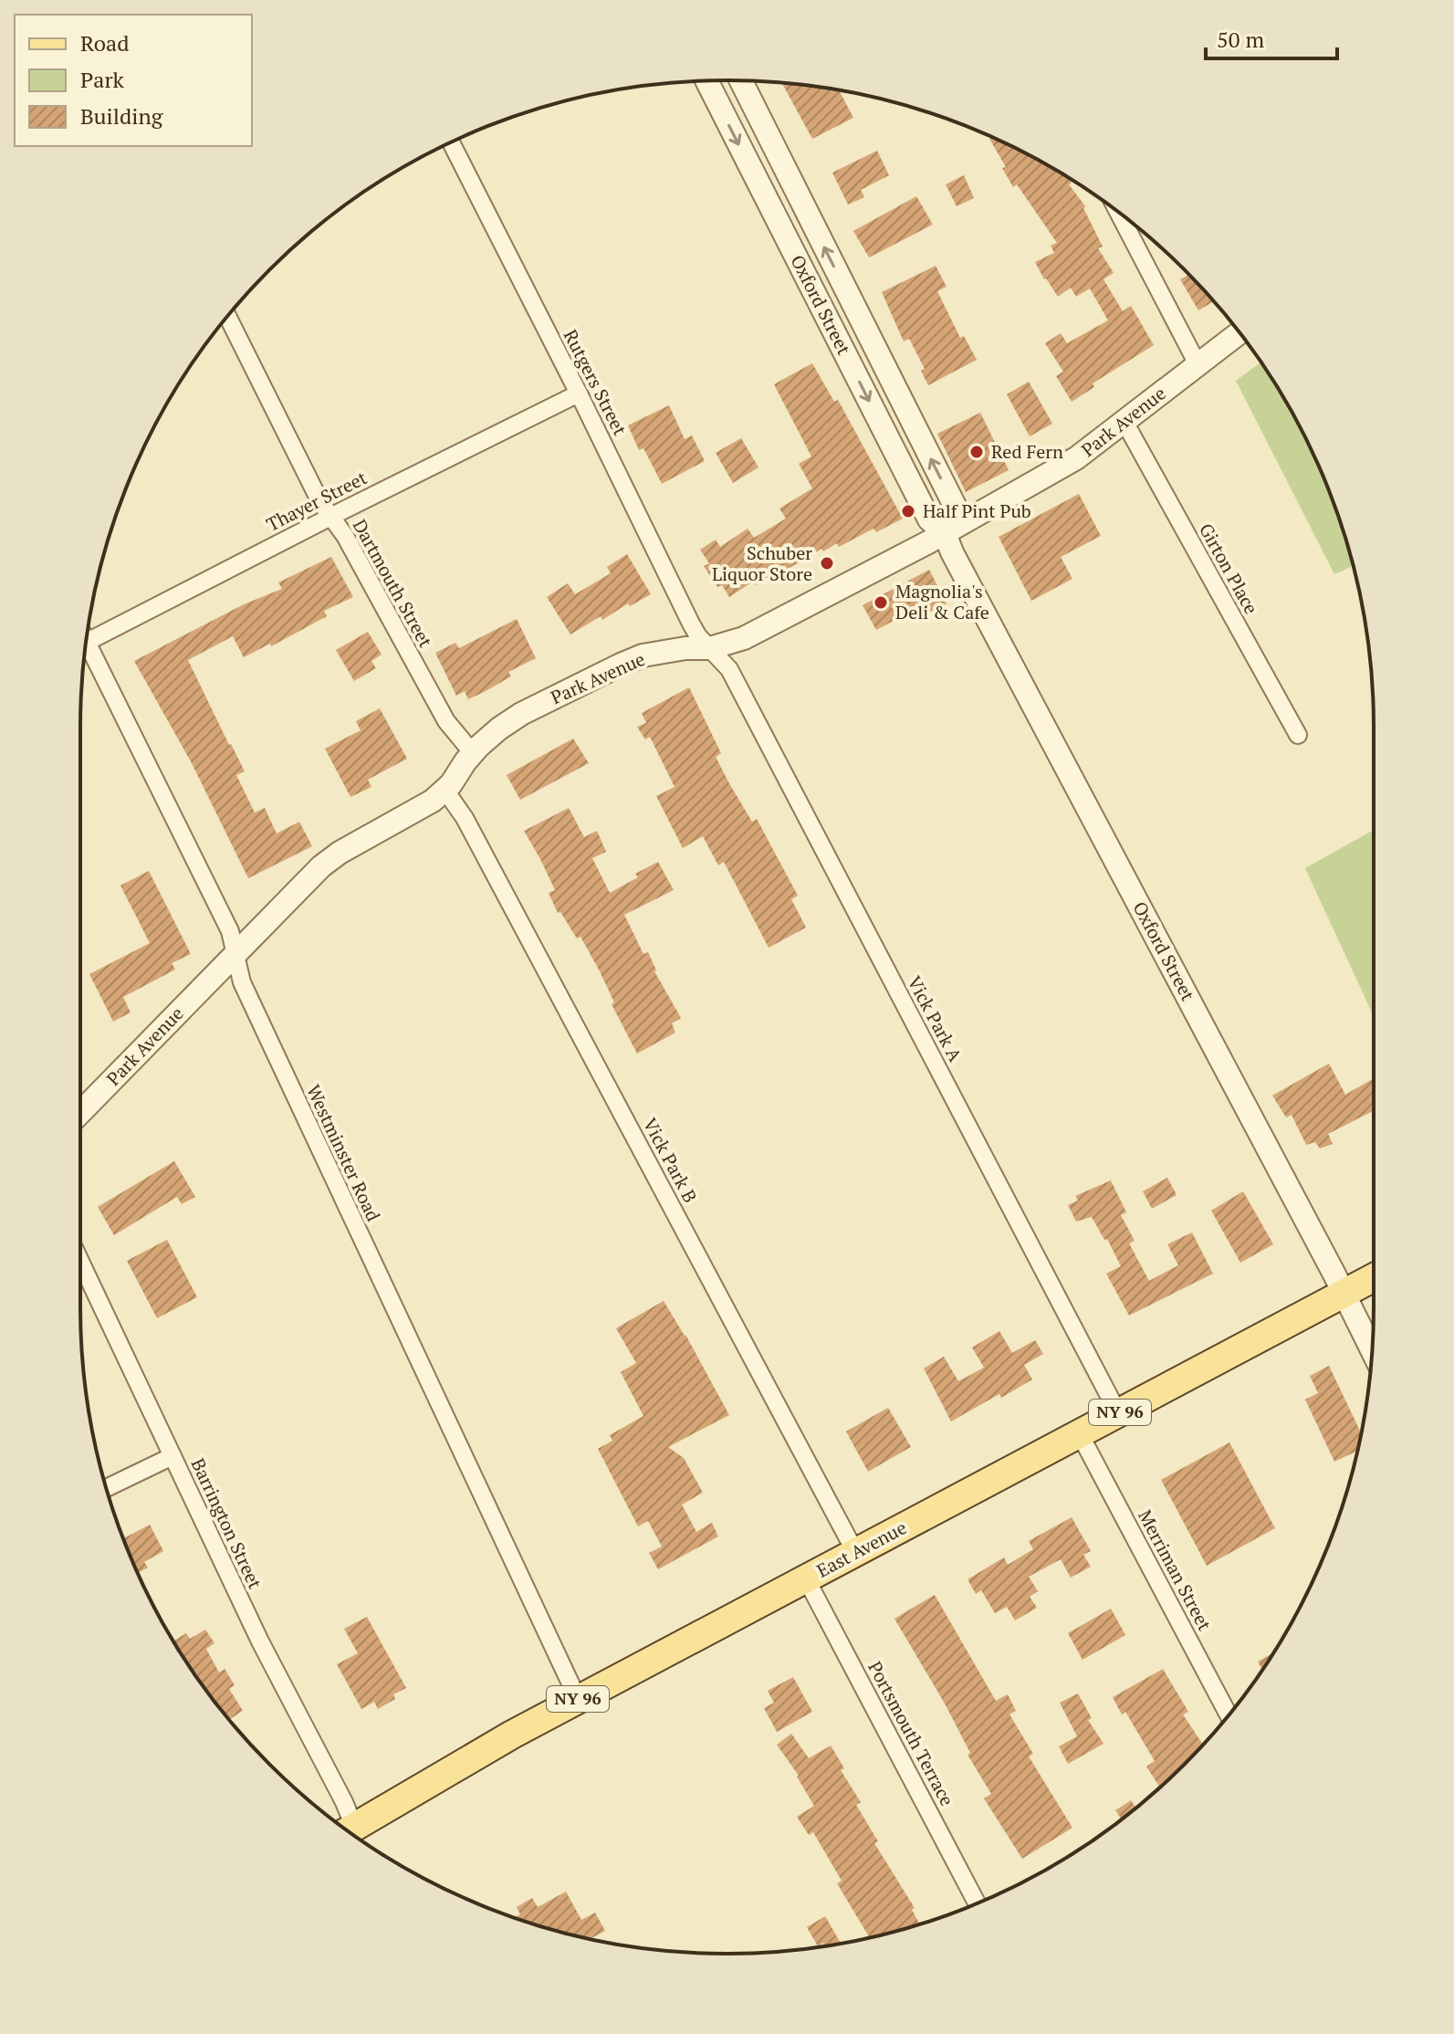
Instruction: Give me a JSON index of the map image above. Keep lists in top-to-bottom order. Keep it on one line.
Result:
{"streets":{"main road":["NY 96","East Avenue"],"street":["Oxford Street","Rutgers Street","Park Avenue","Thayer Street","Girton Place","Dartmouth Street","Vick Park A","Westminster Road","Vick Park B","Barrington Street","Merriman Street","Portsmouth Terrace"]},"crossings":[["Oxford Street","Park Avenue"],["Oxford Street","East Avenue"],["Rutgers Street","Park Avenue"],["Rutgers Street","Thayer Street"],["Rutgers Street","Vick Park A"],["Park Avenue","Girton Place"],["Park Avenue","Dartmouth Street"],["Park Avenue","Vick Park A"],["Park Avenue","Westminster Road"],["Park Avenue","Vick Park B"],["Thayer Street","Dartmouth Street"],["Vick Park A","East Avenue"],["Westminster Road","East Avenue"],["Vick Park B","East Avenue"],["Barrington Street","East Avenue"],["East Avenue","Merriman Street"],["East Avenue","Portsmouth Terrace"]],"places":["Red Fern","Half Pint Pub","Schuber Liquor Store","Magnolia's Deli & Cafe"],"legend":["Road","Park","Building"],"scale_bar":"50 m"}
